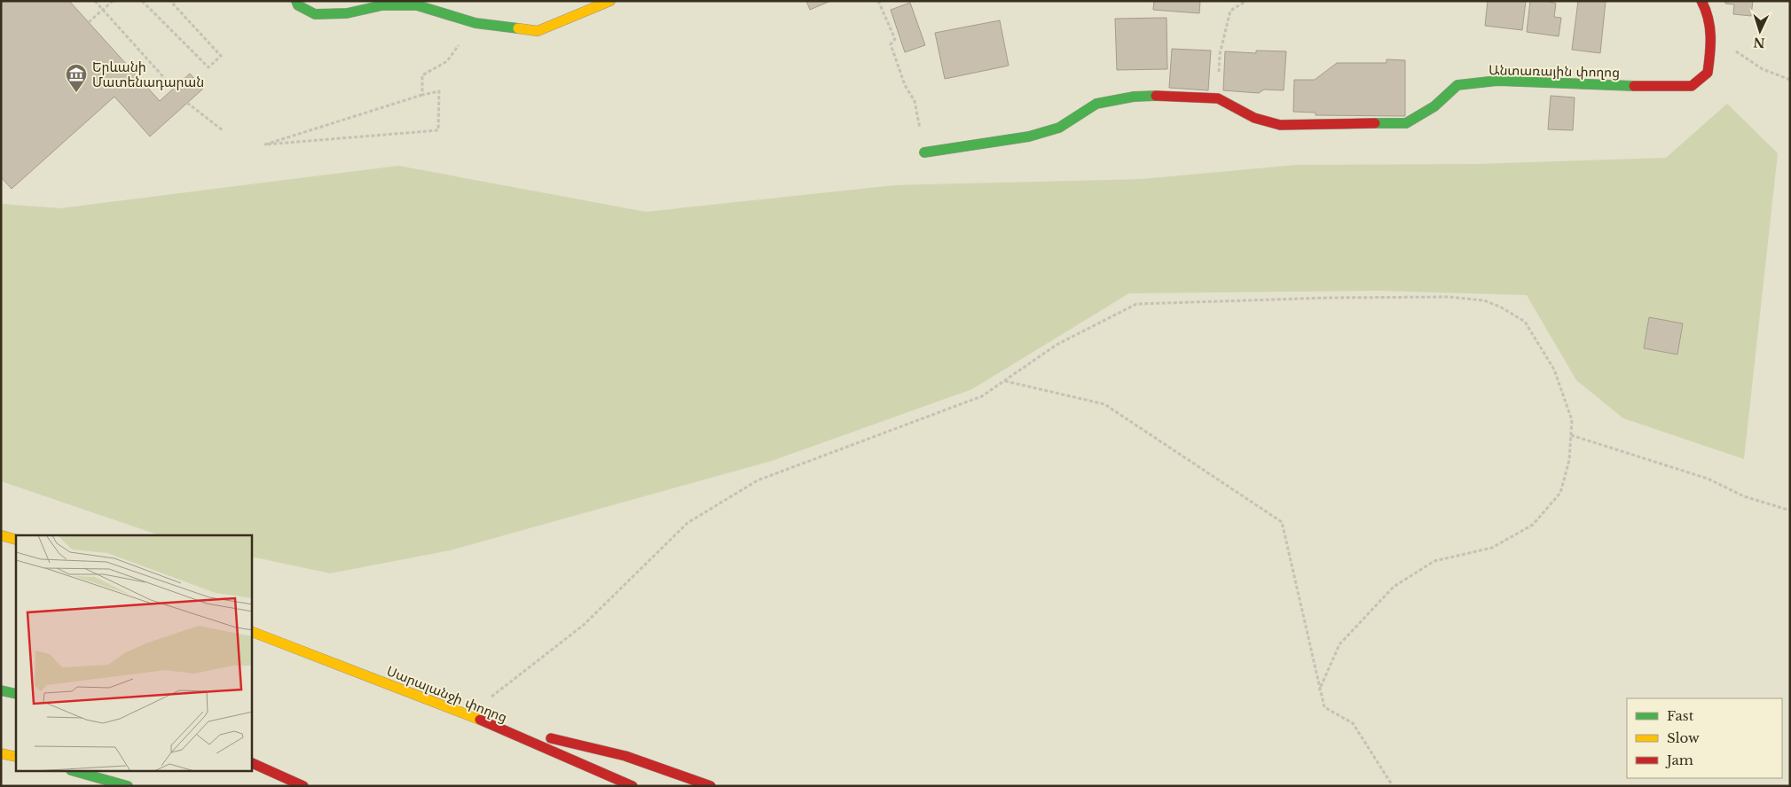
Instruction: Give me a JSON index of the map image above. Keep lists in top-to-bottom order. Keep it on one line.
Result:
{"streets":{"street":["Անտառային փողոց","Սարալանջի փողոց"]},"places":{"museum":["Երևանի Մատենադարան"]},"legend":["Fast","Slow","Jam"],"north":"bottom"}
